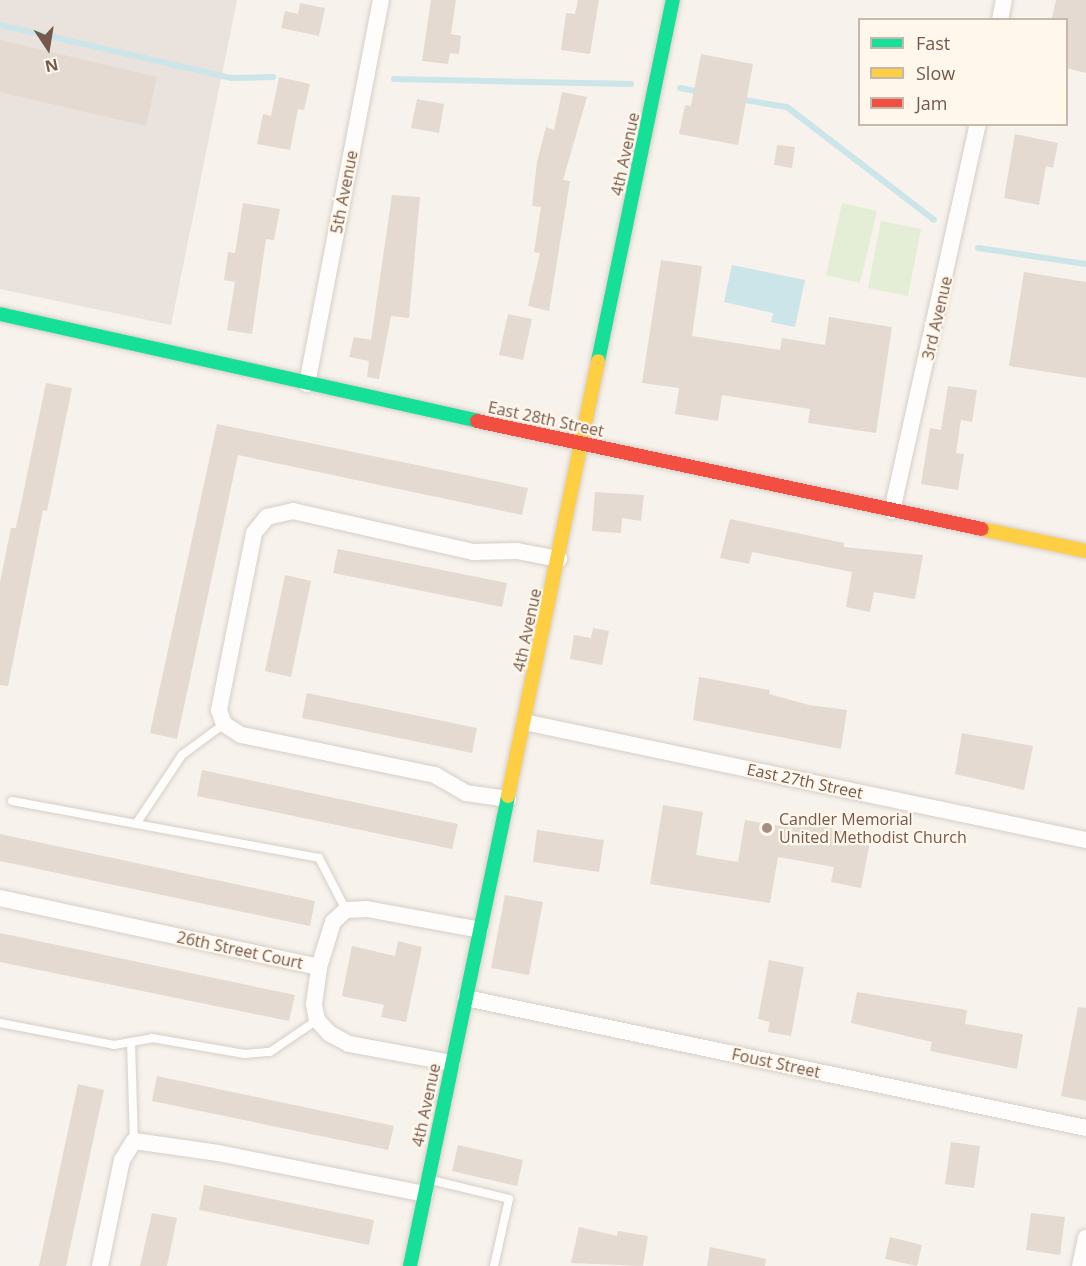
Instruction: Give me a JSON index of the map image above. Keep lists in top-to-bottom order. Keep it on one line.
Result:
{"streets":{"main road":["4th Avenue","East 28th Street"],"street":["5th Avenue","3rd Avenue","East 27th Street","26th Street Court","Foust Street"]},"crossings":[["4th Avenue","East 28th Street"],["4th Avenue","East 27th Street"],["4th Avenue","Foust Street"],["5th Avenue","East 28th Street"],["3rd Avenue","East 28th Street"]],"places":["Candler Memorial United Methodist Church"],"legend":["Fast","Slow","Jam"],"north":"bottom"}
